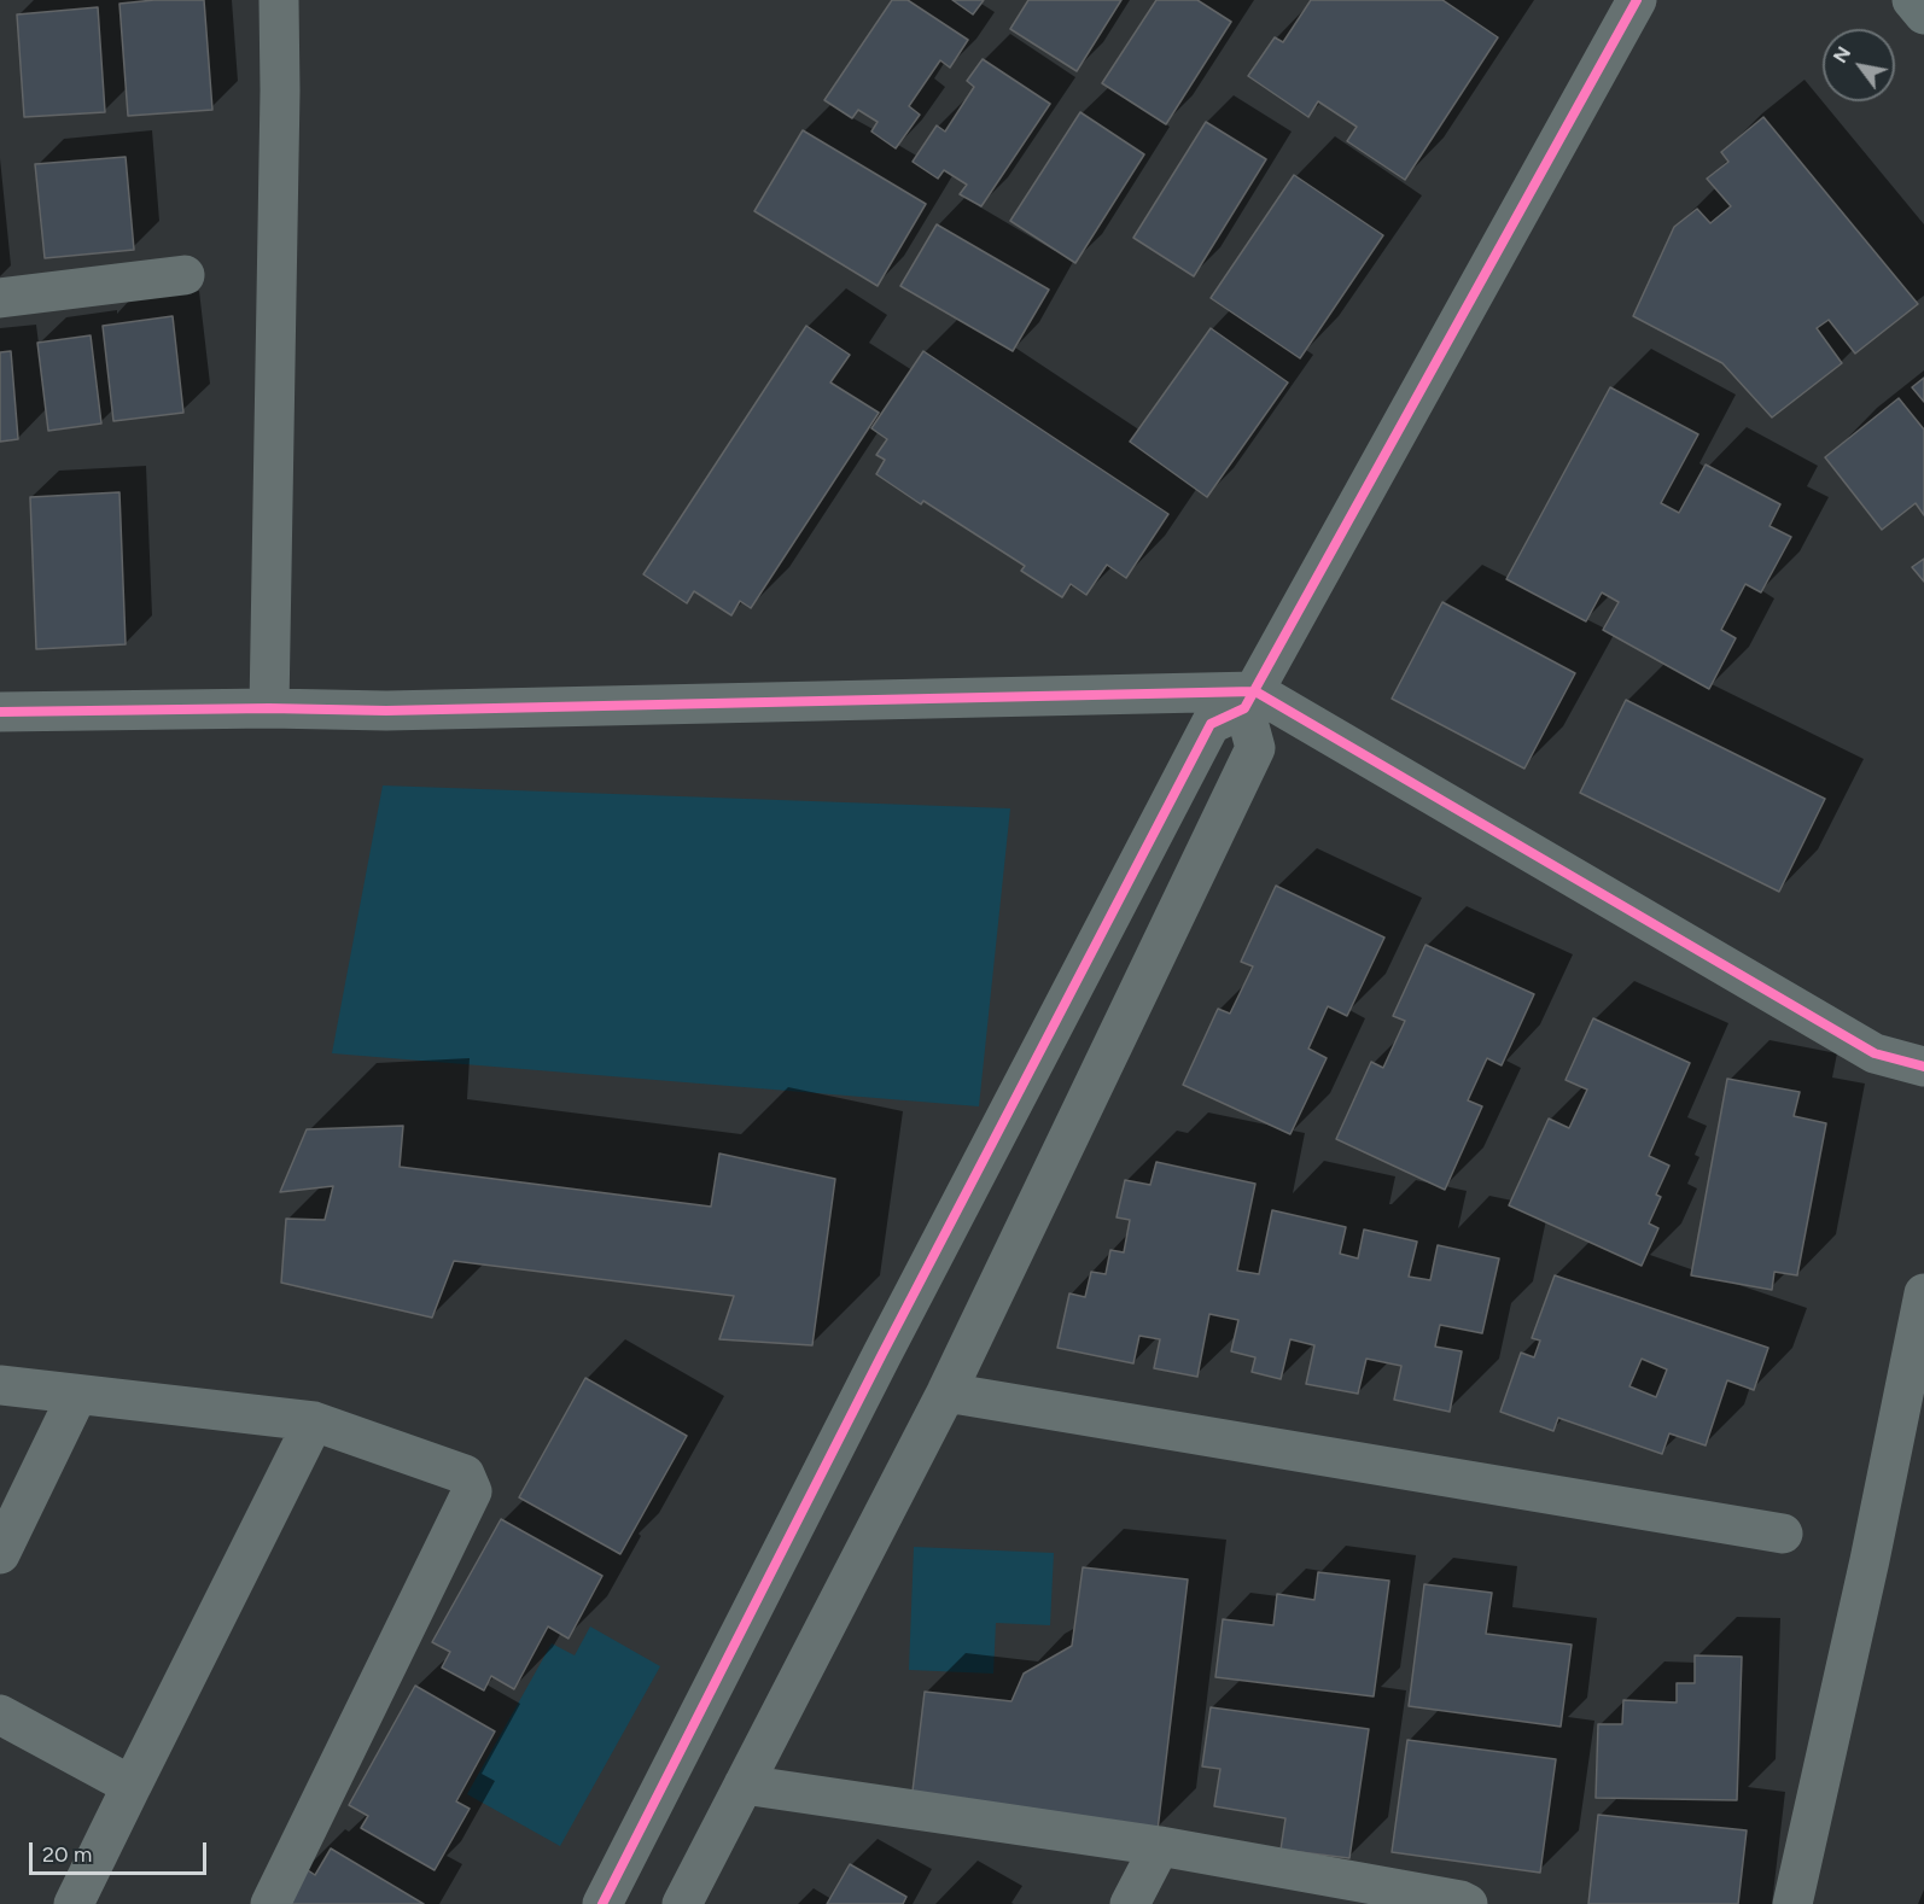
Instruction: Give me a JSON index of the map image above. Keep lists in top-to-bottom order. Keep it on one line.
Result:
{"scale_bar":"20 m","north":"top left"}
